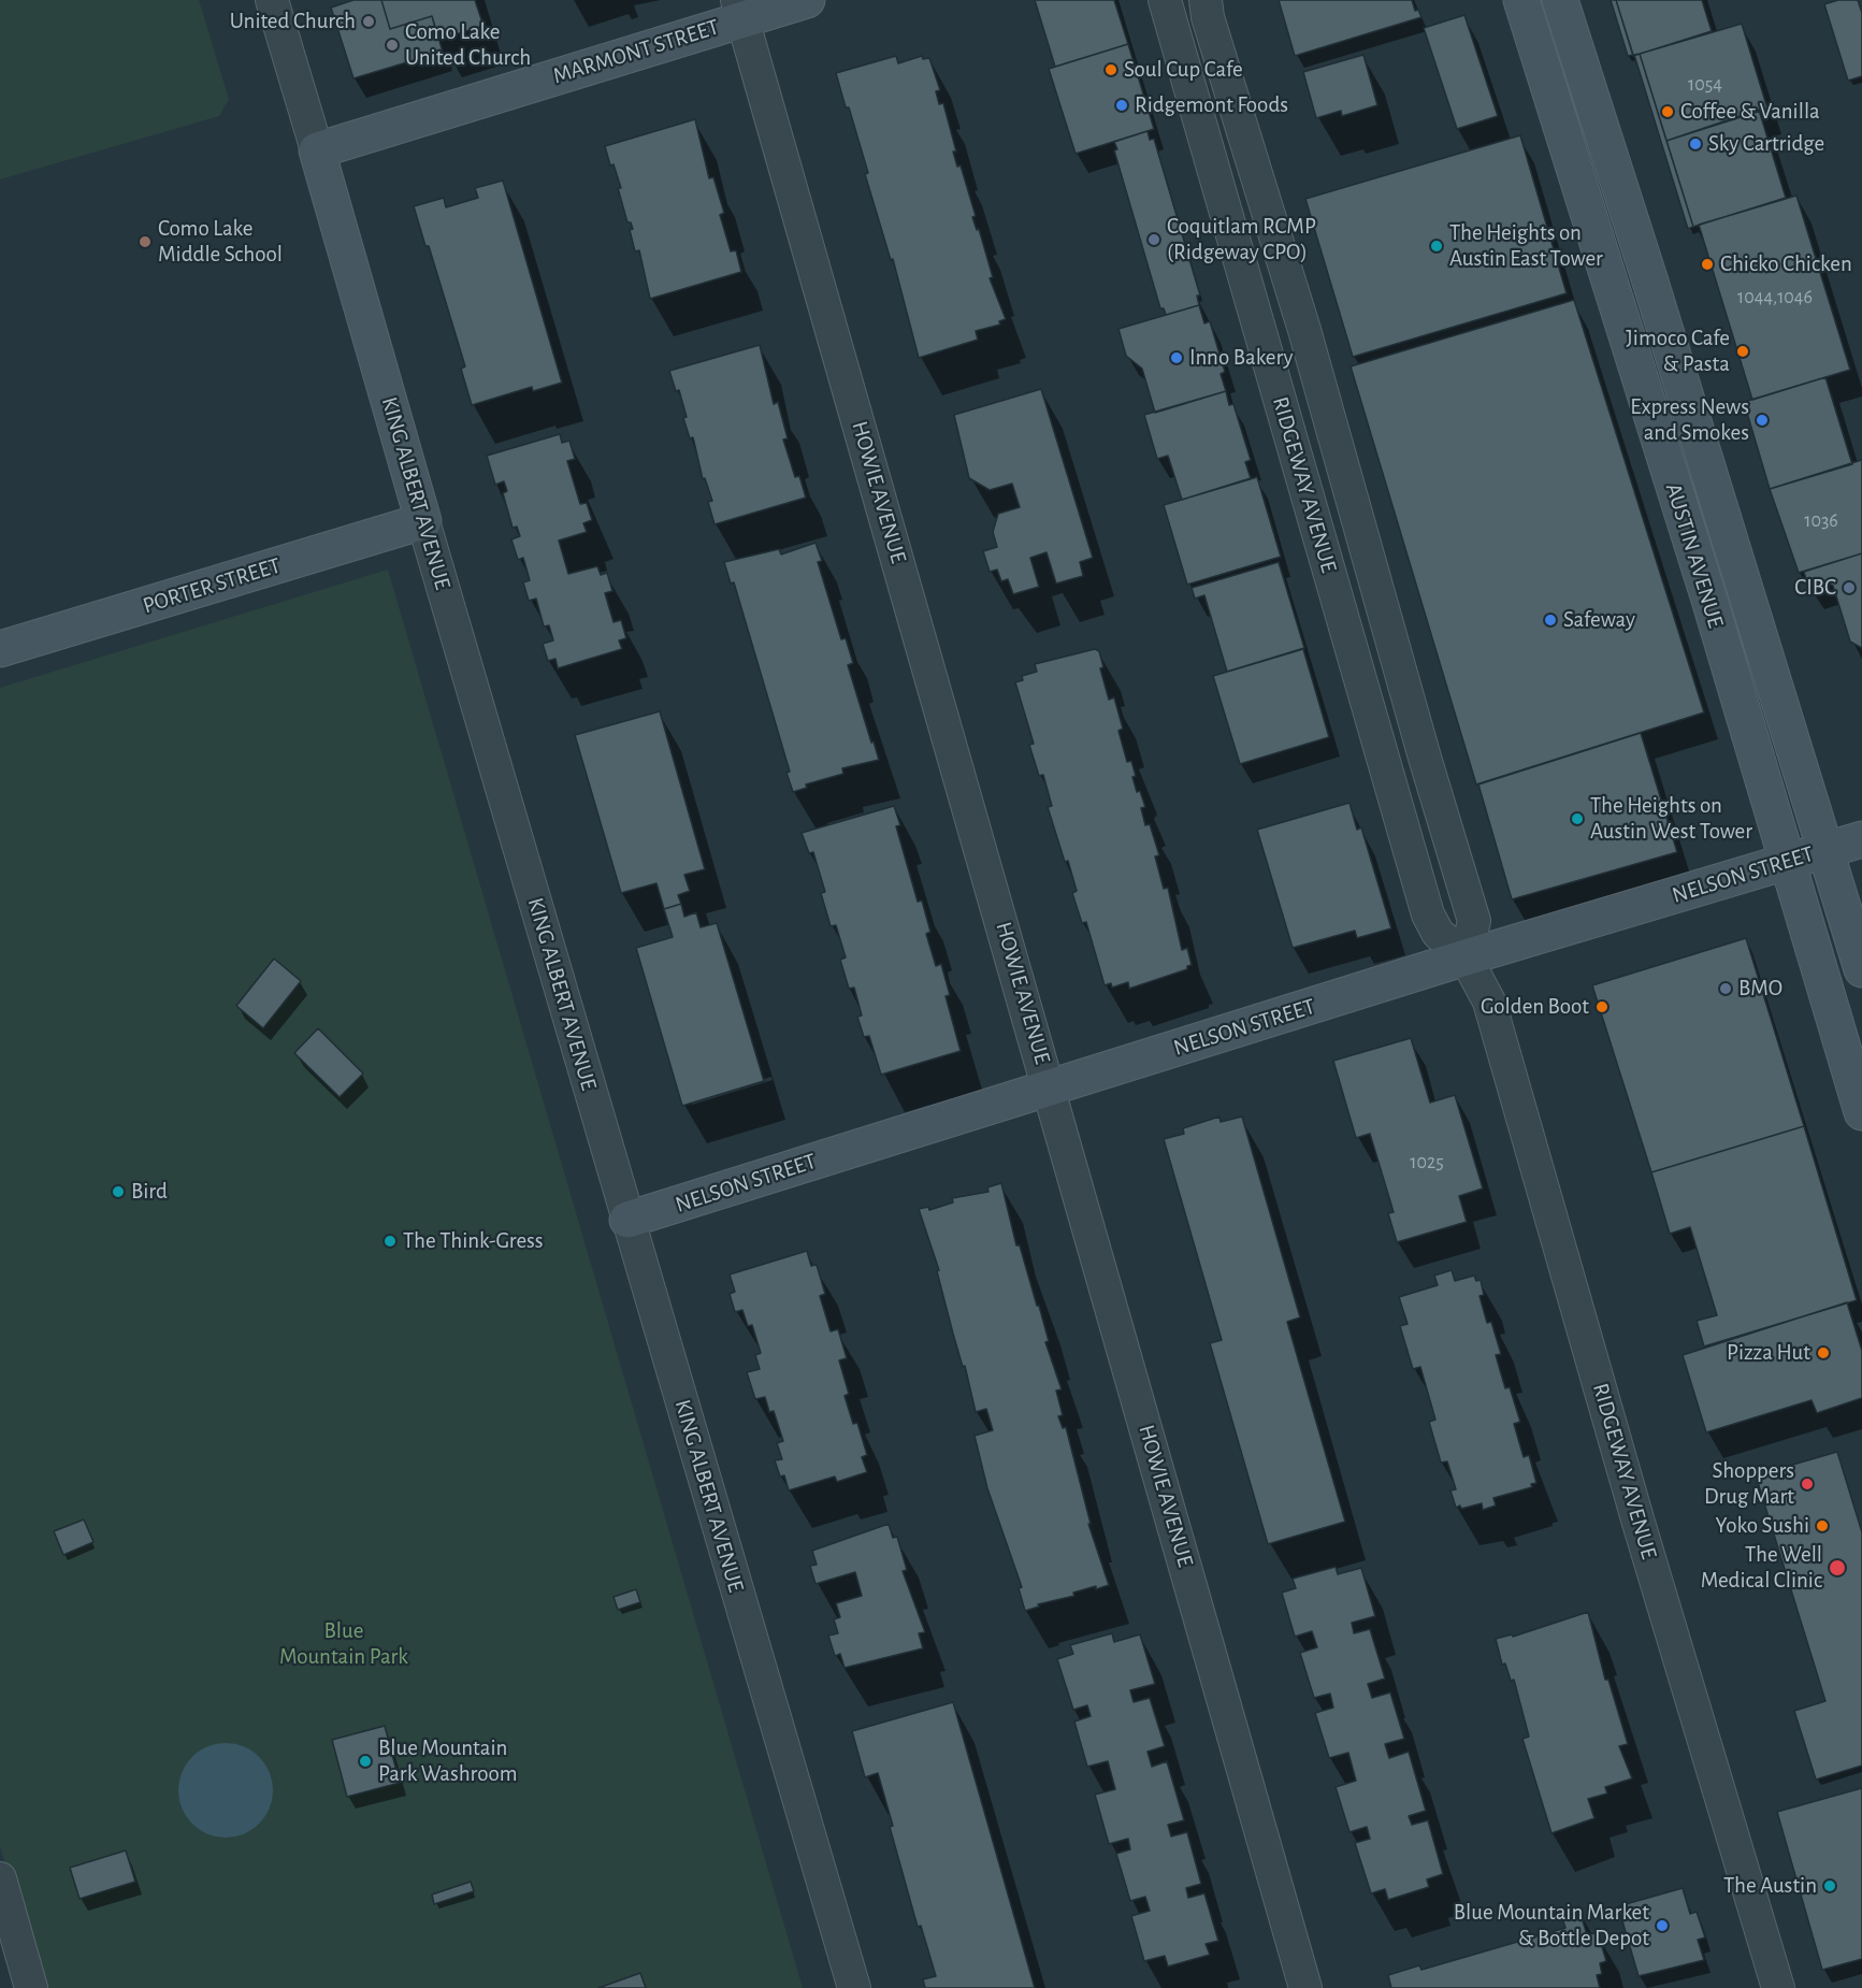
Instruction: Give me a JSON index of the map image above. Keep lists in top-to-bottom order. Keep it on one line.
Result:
{"streets":{"street":["MARMONT STREET","RIDGEWAY AVENUE","HOWIE AVENUE","KING ALBERT AVENUE","AUSTIN AVENUE","PORTER STREET","NELSON STREET"]},"crossings":[["MARMONT STREET","HOWIE AVENUE"],["MARMONT STREET","KING ALBERT AVENUE"],["RIDGEWAY AVENUE","NELSON STREET"],["HOWIE AVENUE","NELSON STREET"],["KING ALBERT AVENUE","PORTER STREET"],["KING ALBERT AVENUE","NELSON STREET"],["AUSTIN AVENUE","NELSON STREET"]],"parks":["Blue Mountain Park"],"places":["United Church","Como Lake United Church","Soul Cup Cafe","Ridgemont Foods","Coffee & Vanilla","Sky Cartridge","Coquitlam RCMP (Ridgeway CPO)","Como Lake Middle School","The Heights on Austin East Tower","Chicko Chicken","Jimoco Cafe & Pasta","Inno Bakery","Express News and Smokes","CIBC","Safeway","The Heights on Austin West Tower","BMO","Golden Boot","Bird","The Think-Gress","Pizza Hut","Shoppers Drug Mart","Yoko Sushi","The Well Medical Clinic","Blue Mountain Park Washroom","The Austin","Blue Mountain Market & Bottle Depot"],"house_numbers":["1054","1044,1046","1036","1025"]}
